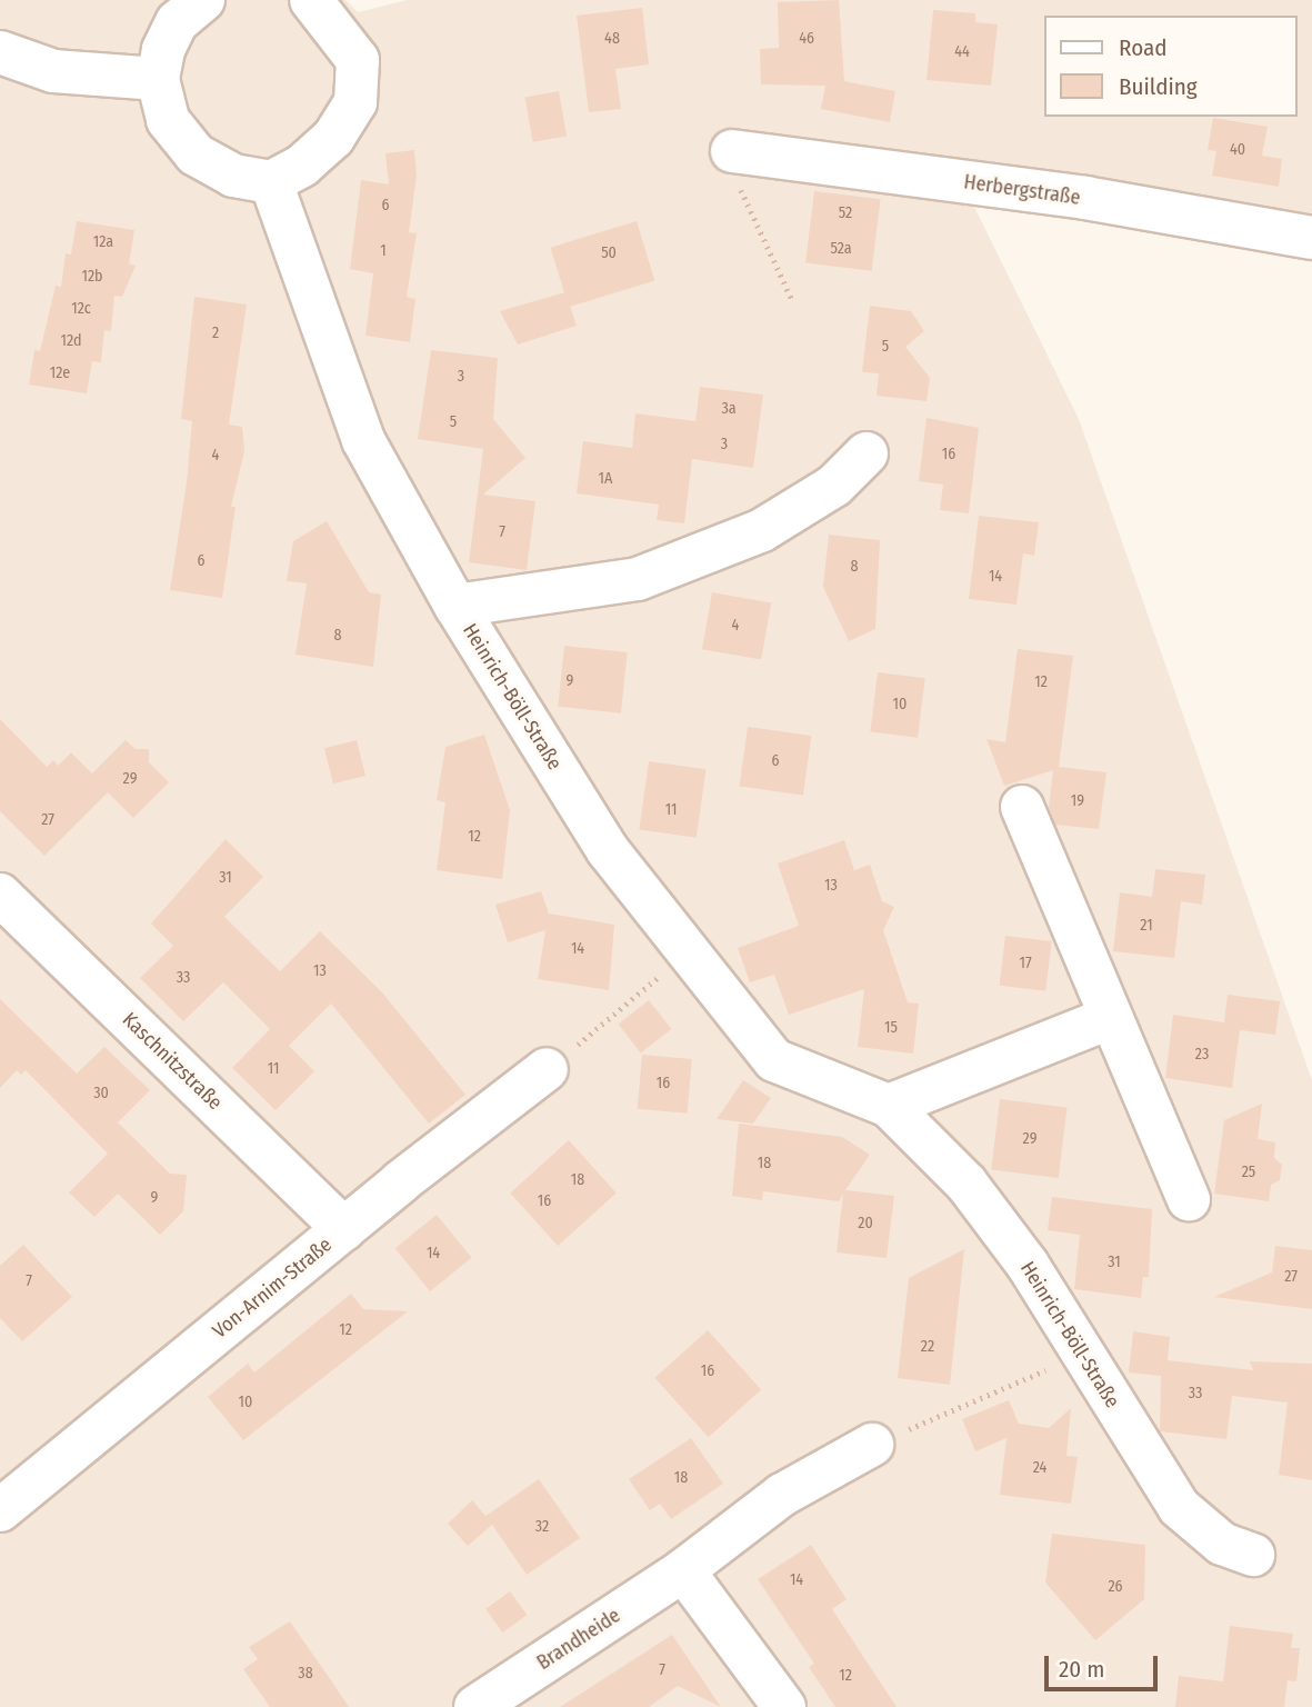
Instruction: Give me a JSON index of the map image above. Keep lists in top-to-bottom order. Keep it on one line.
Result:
{"streets":{"street":["Herbergstraße","Heinrich-Böll-Straße","Kaschnitzstraße","Von-Arnim-Straße","Brandheide"]},"crossings":[["Kaschnitzstraße","Von-Arnim-Straße"]],"house_numbers":["48","46","44","40","6","52","12a","52a","1","50","12b","12c","2","12d","5","12e","3","3a","5","3","16","4","1A","7","6","8","14","4","8","9","12","10","6","29","19","11","27","12","31","13","21","14","17","13","33","15","23","11","16","30","29","18","25","18","9","16","20","14","31","27","7","12","22","16","33","10","24","18","32","14","26","7","38","12"],"legend":["Road","Building"],"scale_bar":"20 m"}
